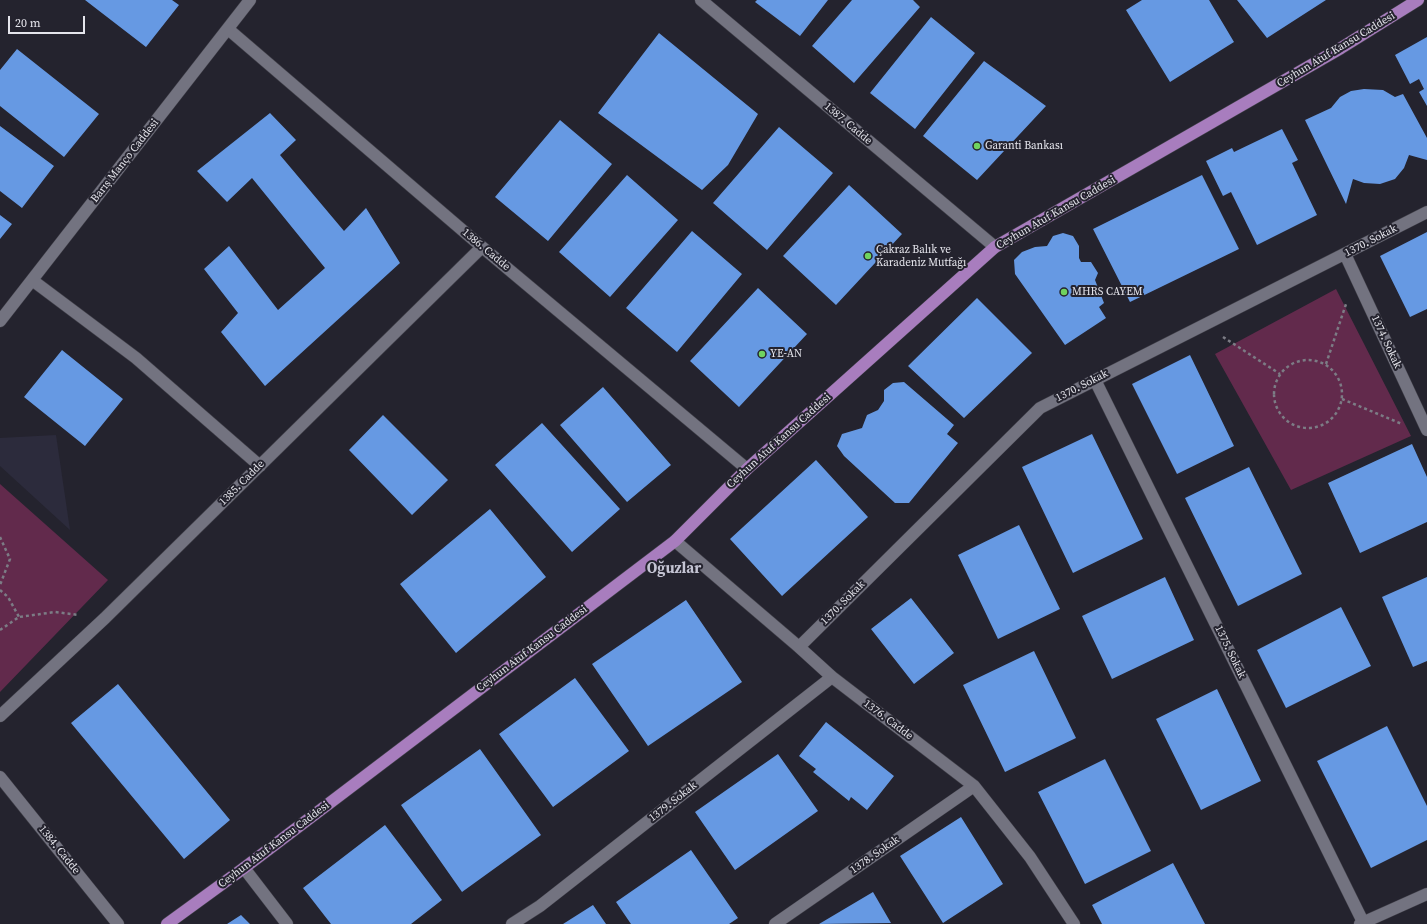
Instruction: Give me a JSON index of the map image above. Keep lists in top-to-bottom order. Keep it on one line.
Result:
{"streets":{"main road":["Ceyhun Atuf Kansu Caddesi"],"street":["1387. Cadde","Barış Manço Caddesi","1370. Sokak","1386. Cadde","1374. Sokak","1385. Cadde","1375. Sokak","1376. Cadde","1379. Sokak","1384. Cadde","1378. Sokak"]},"crossings":[["Ceyhun Atuf Kansu Caddesi","1387. Cadde"],["Ceyhun Atuf Kansu Caddesi","1386. Cadde"],["Ceyhun Atuf Kansu Caddesi","1376. Cadde"],["Barış Manço Caddesi","1386. Cadde"],["1370. Sokak","1374. Sokak"],["1370. Sokak","1375. Sokak"],["1370. Sokak","1376. Cadde"],["1386. Cadde","1385. Cadde"],["1376. Cadde","1379. Sokak"],["1376. Cadde","1378. Sokak"]],"districts":["Oğuzlar"],"places":["Garanti Bankası","Çakraz Balık ve Karadeniz Mutfağı","MHRS CAYEM","YE-AN"],"scale_bar":"20 m"}
